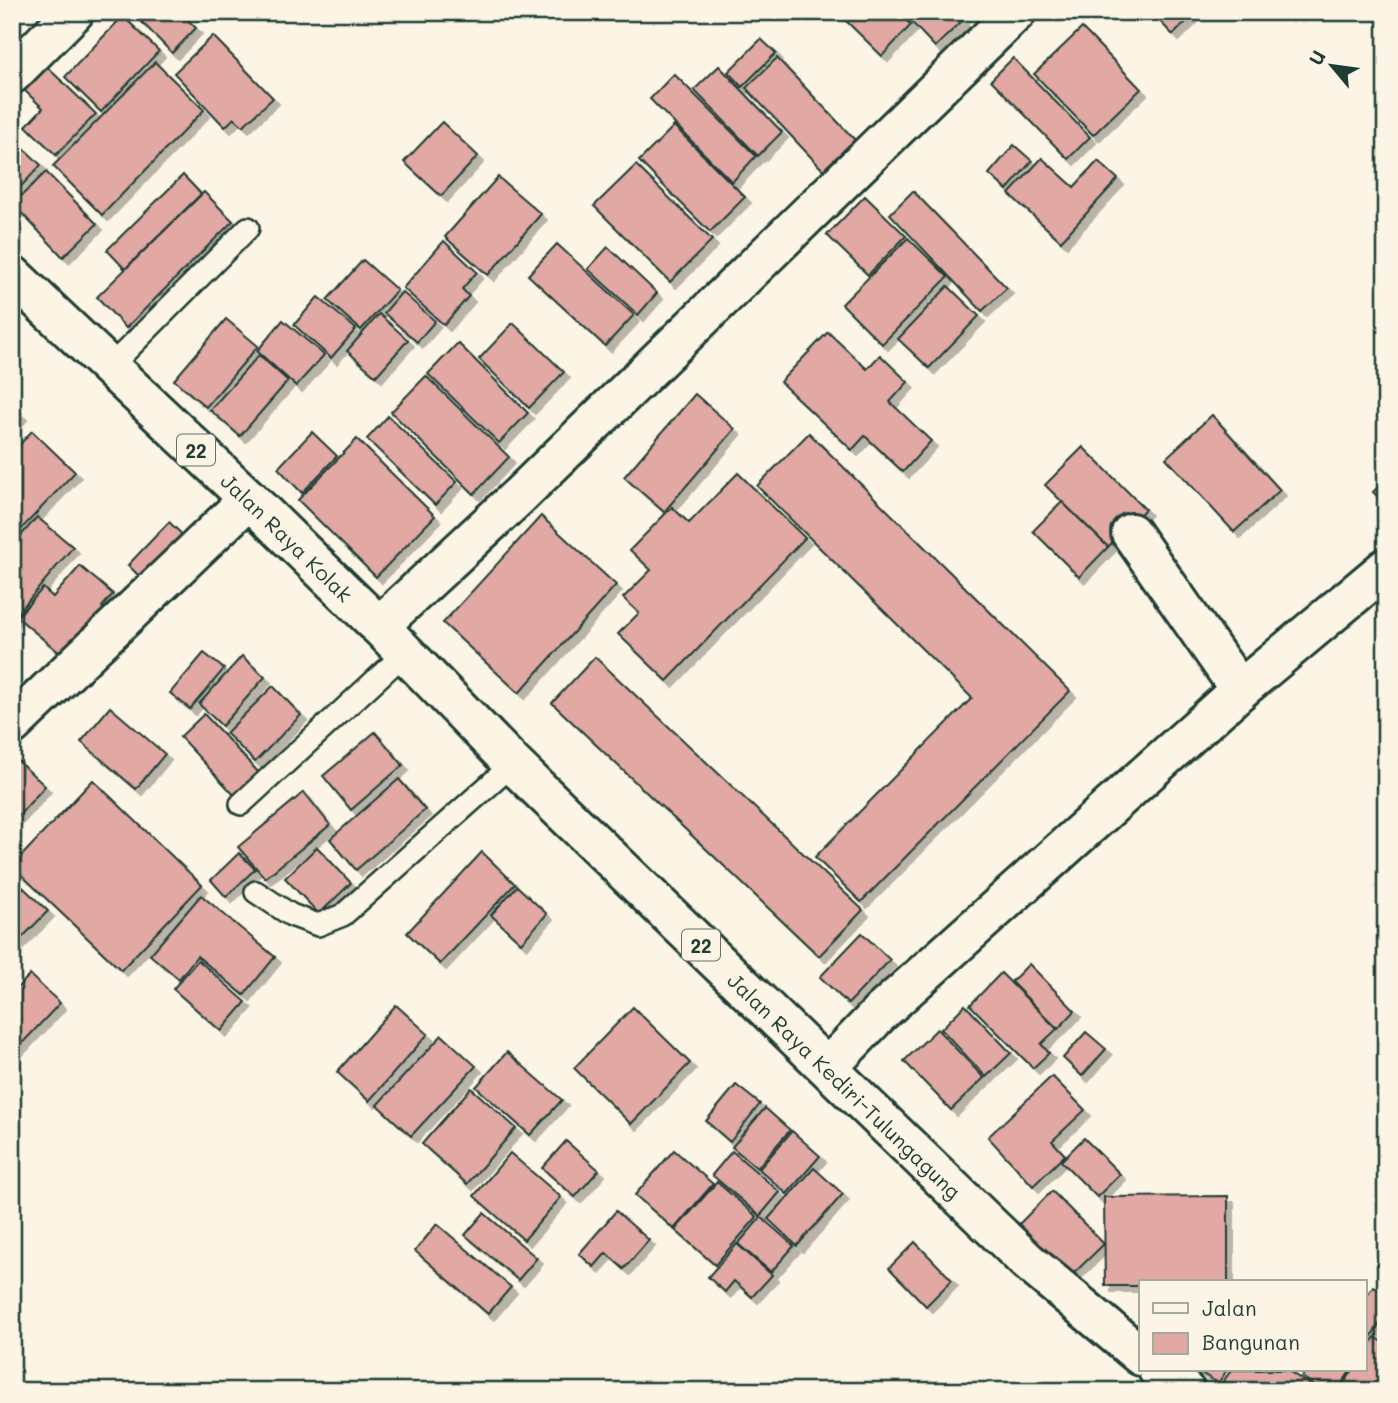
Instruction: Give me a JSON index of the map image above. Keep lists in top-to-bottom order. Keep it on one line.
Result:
{"streets":{"main road":["22","Jalan Raya Kolak","Jalan Raya Kediri-Tulungagung"]},"crossings":[["Jalan Raya Kolak","Jalan Raya Kediri-Tulungagung"]],"legend":["Jalan","Bangunan"],"north":"top left"}
